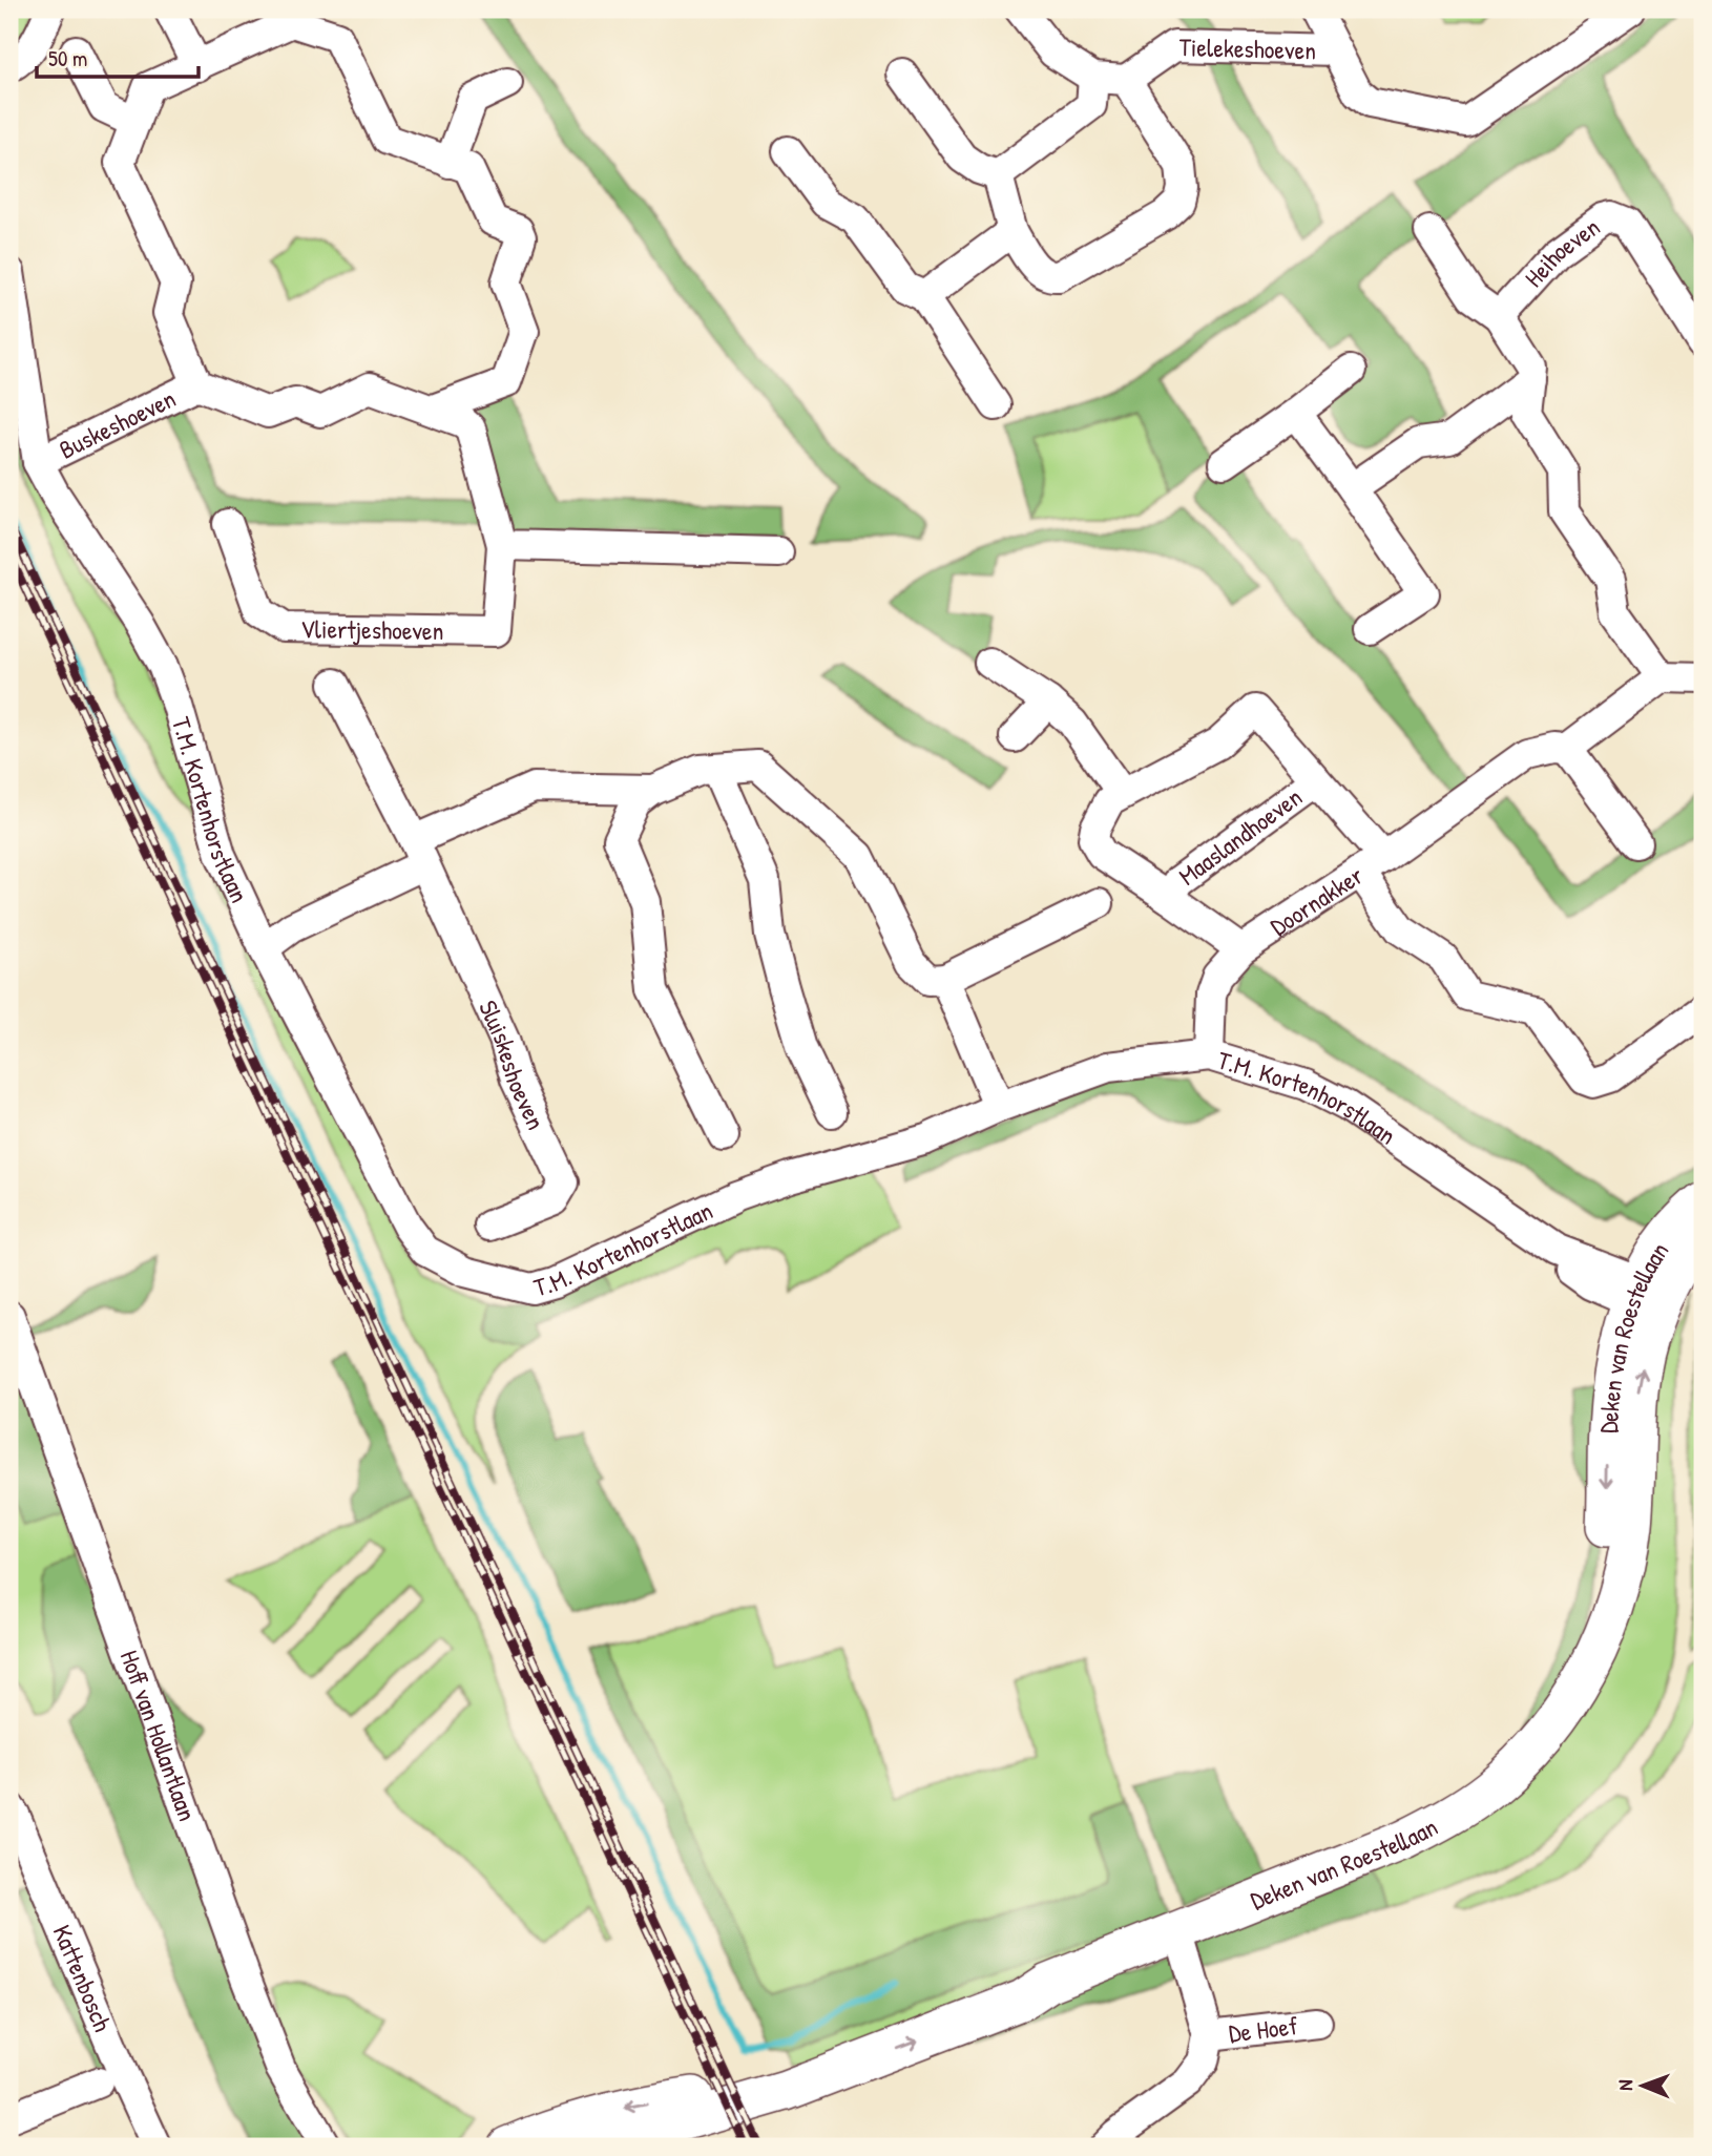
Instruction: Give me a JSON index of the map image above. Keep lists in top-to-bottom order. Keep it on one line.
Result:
{"streets":{"main road":["Deken van Roestellaan"],"street":["Tielekeshoeven","Heihoeven","Buskeshoeven","Vliertjeshoeven","T.M. Kortenhorstlaan","Maaslandhoeven","Doornakker","Sluiskeshoeven","Hoff van Hollantlaan","Kattenbosch","De Hoef"]},"crossings":[["Buskeshoeven","Vliertjeshoeven"],["Buskeshoeven","T.M. Kortenhorstlaan"],["T.M. Kortenhorstlaan","Doornakker"],["T.M. Kortenhorstlaan","Deken van Roestellaan"],["Maaslandhoeven","Doornakker"],["Deken van Roestellaan","De Hoef"]],"scale_bar":"50 m","north":"left"}
